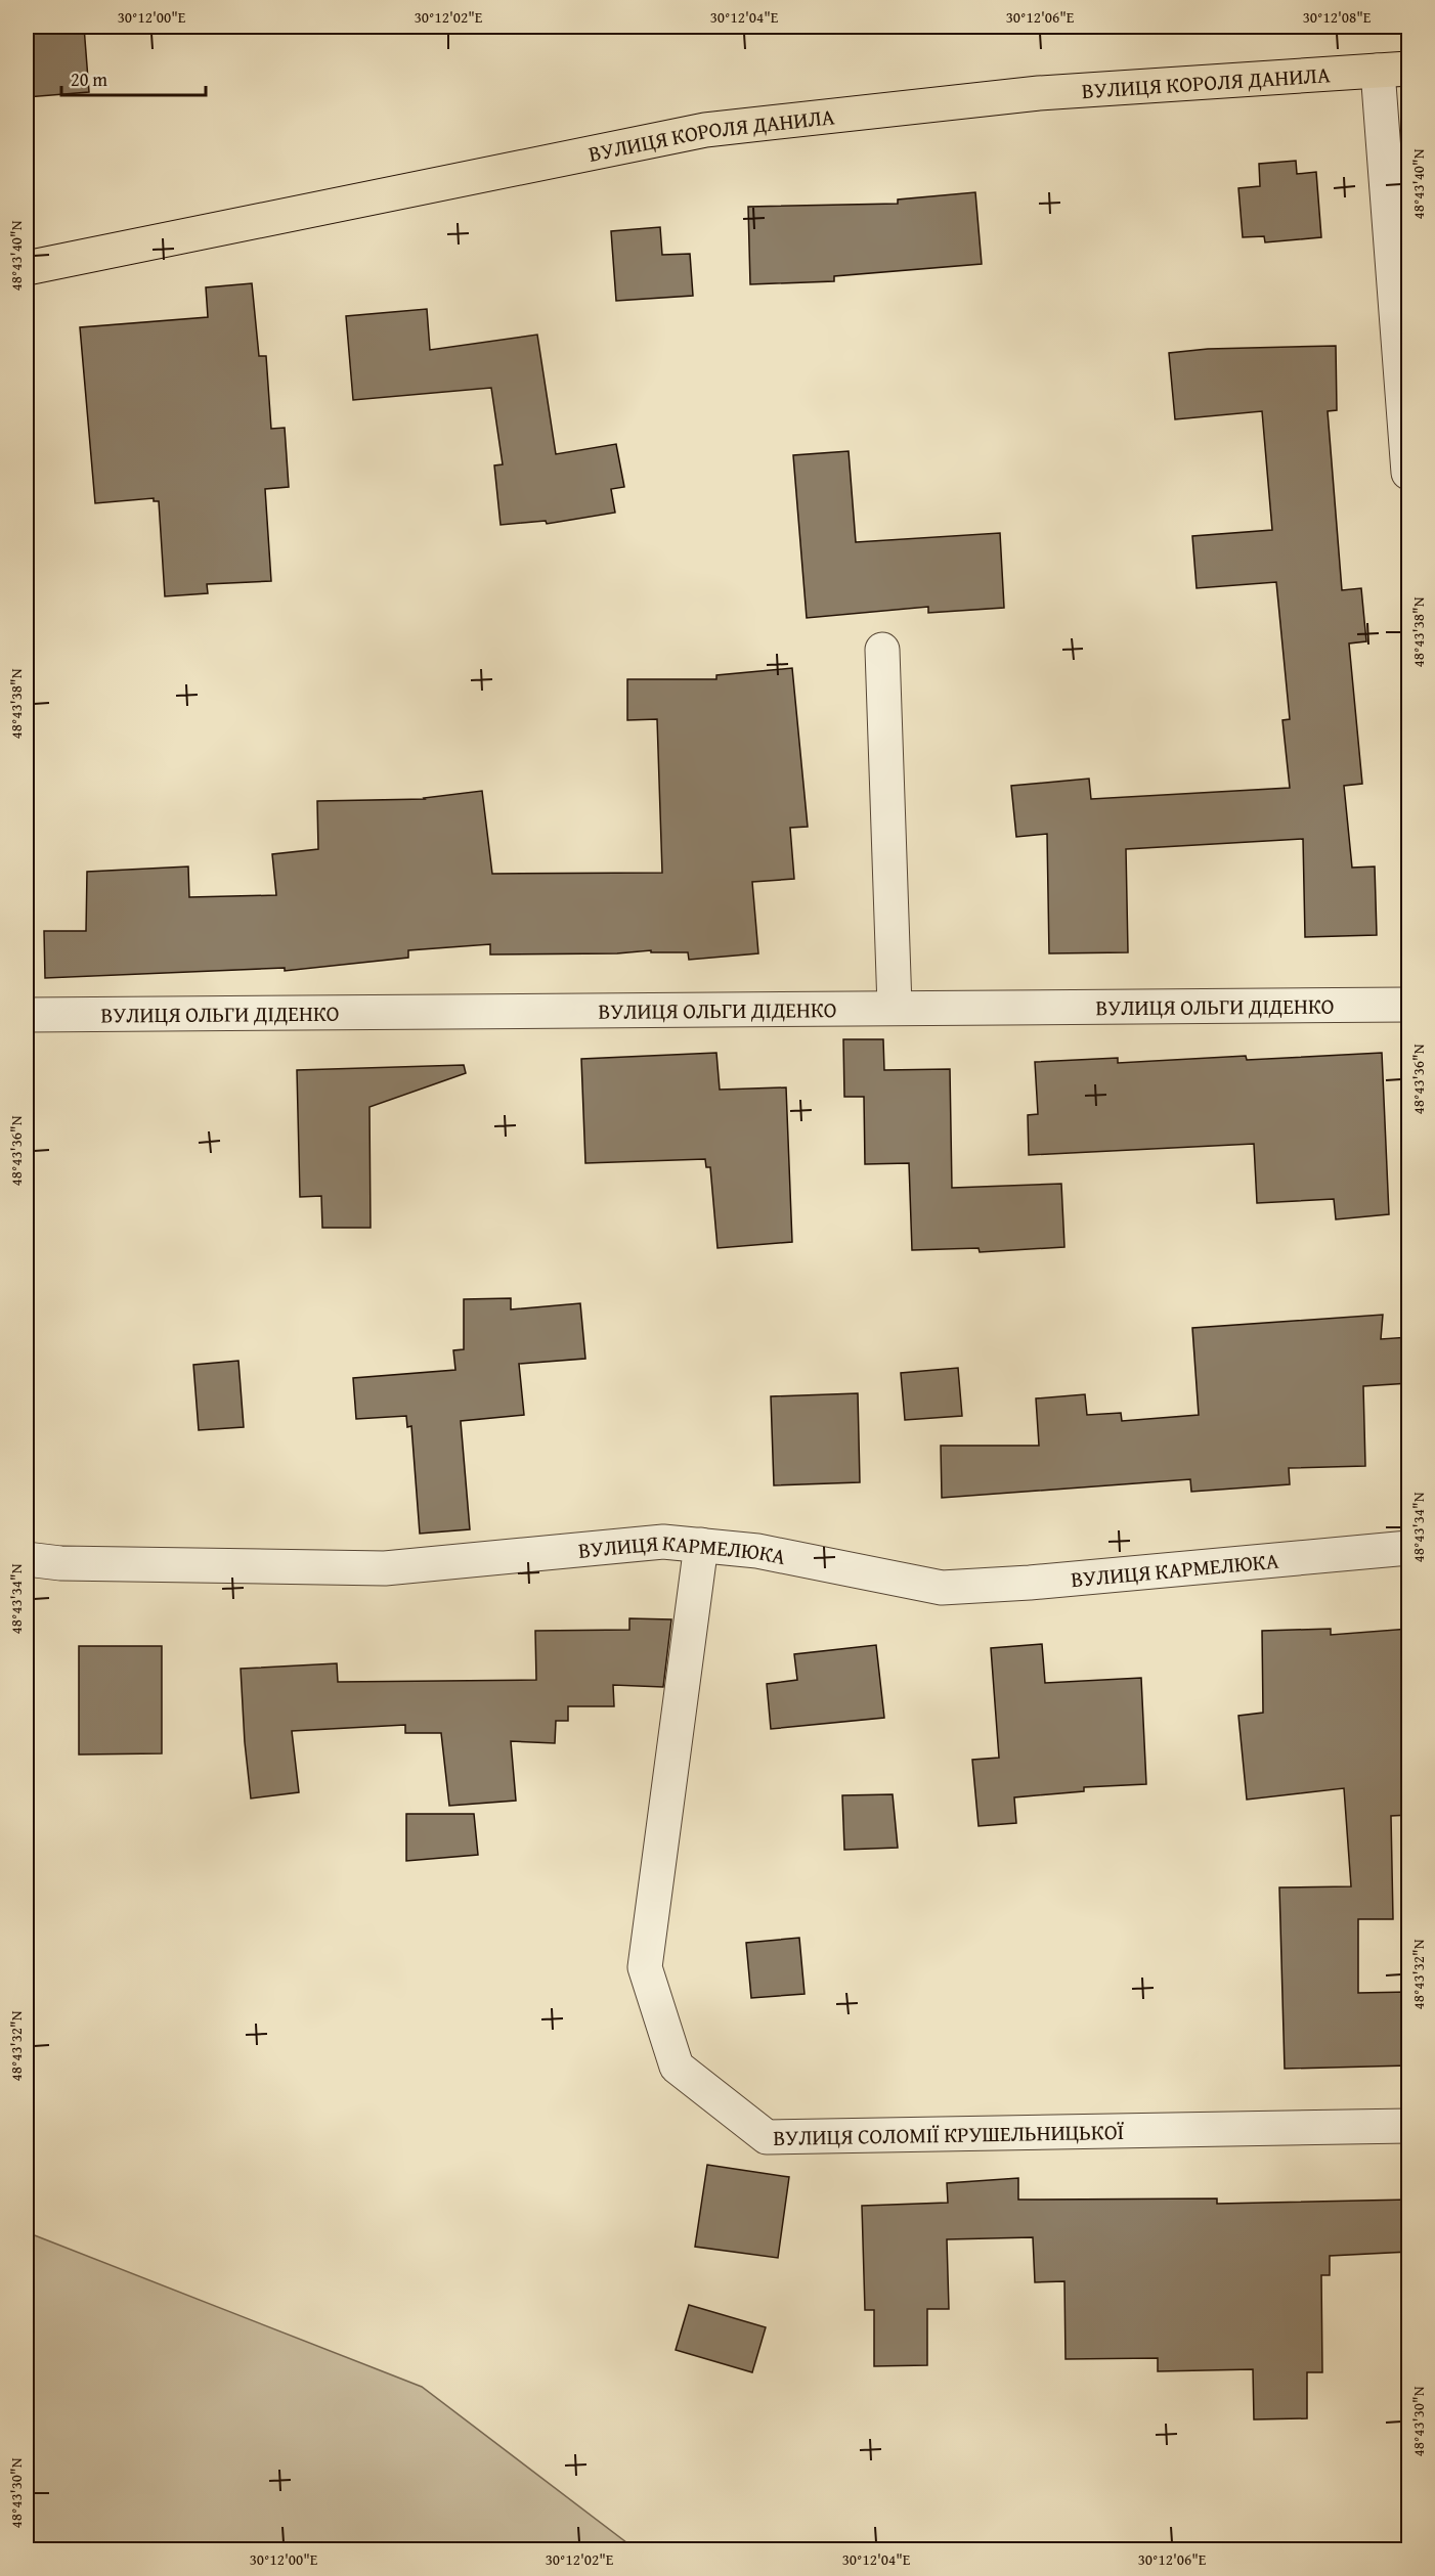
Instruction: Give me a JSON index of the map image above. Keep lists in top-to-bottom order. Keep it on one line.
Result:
{"streets":{"main road":["ВУЛИЦЯ КОРОЛЯ ДАНИЛА"],"street":["ВУЛИЦЯ ОЛЬГИ ДІДЕНКО","ВУЛИЦЯ КАРМЕЛЮКА","ВУЛИЦЯ СОЛОМІЇ КРУШЕЛЬНИЦЬКОЇ"]},"crossings":[["ВУЛИЦЯ КАРМЕЛЮКА","ВУЛИЦЯ СОЛОМІЇ КРУШЕЛЬНИЦЬКОЇ"]],"scale_bar":"20 m","coordinates":["30°12'00\"E","30°12'02\"E","30°12'04\"E","30°12'06\"E","30°12'08\"E","48°43'40\"N","48°43'38\"N","48°43'36\"N","48°43'34\"N","48°43'32\"N","48°43'30\"N"]}
